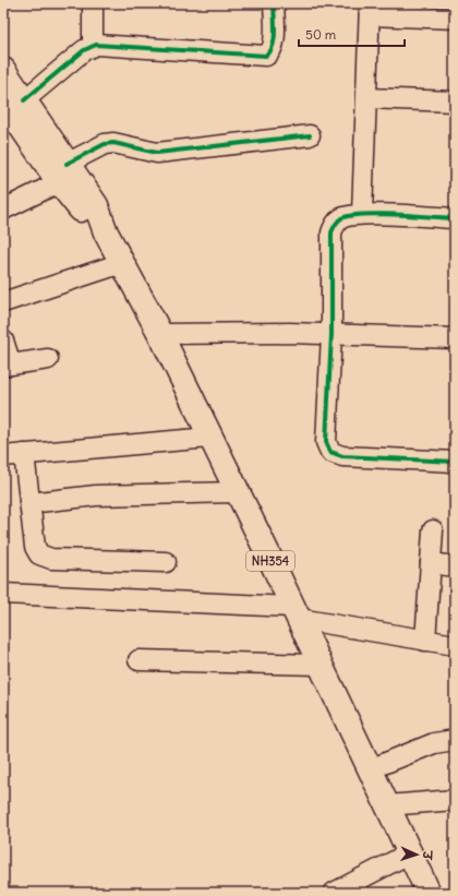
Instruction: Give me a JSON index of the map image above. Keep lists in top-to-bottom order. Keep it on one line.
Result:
{"streets":{"highway":["NH354"]},"scale_bar":"50 m","north":"right"}
